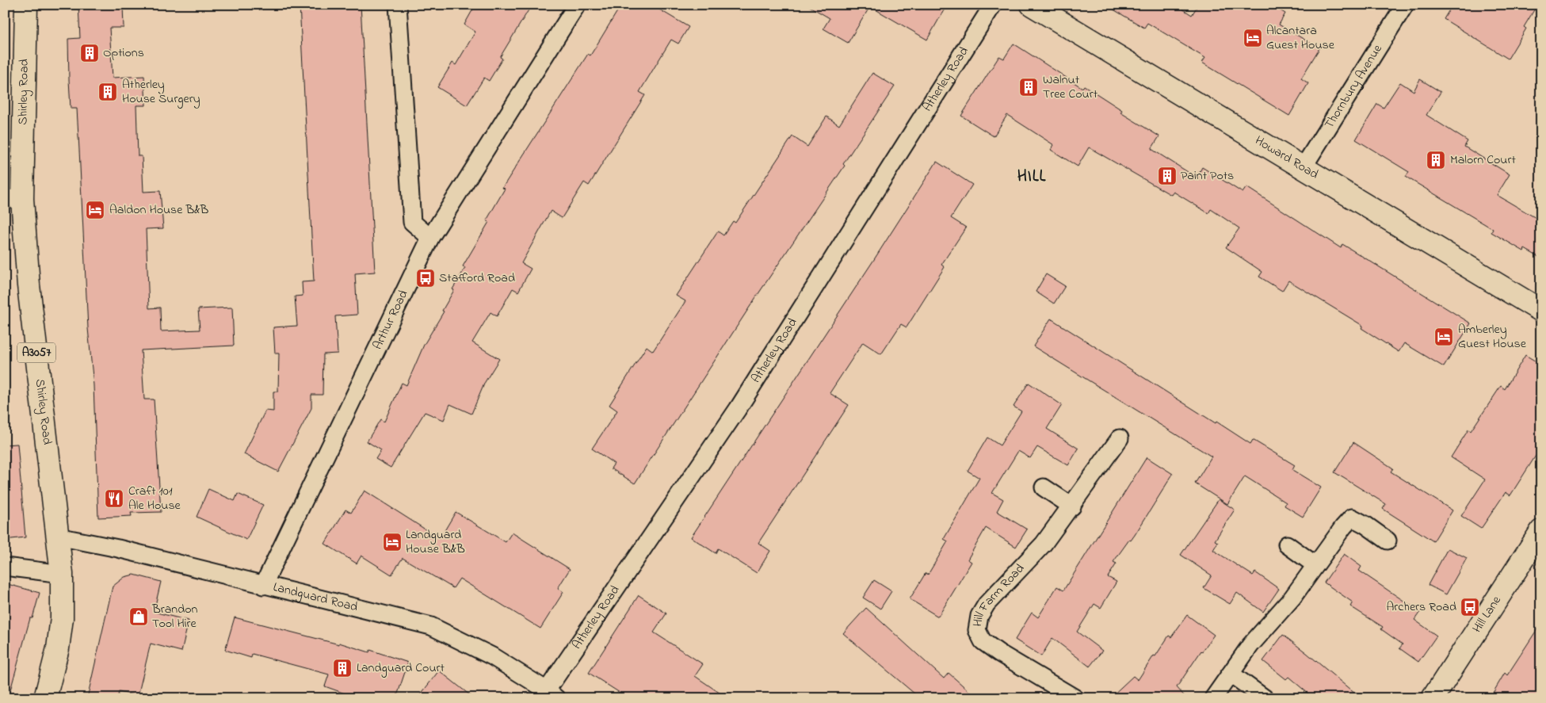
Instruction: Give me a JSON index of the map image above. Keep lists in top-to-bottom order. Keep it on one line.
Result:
{"streets":{"street":["Atherley Road","Thornbury Avenue","Shirley Road","Howard Road","Arthur Road","A3057","Hill Farm Road","Landguard Road","Hill Lane"]},"crossings":[["Atherley Road","Landguard Road"],["Thornbury Avenue","Howard Road"],["Shirley Road","Landguard Road"],["Arthur Road","Landguard Road"]],"districts":["HILL"],"places":{"hotel":["Alcantara Guest House","Aaldon House B&B","Amberley Guest House","Landguard House B&B"],"building":["Options","Walnut Tree Court","Atherley House Surgery","Malorn Court","Paint Pots","Landguard Court"],"bus stop":["Stafford Road","Archers Road"],"restaurant":["Craft 101 Ale House"],"shop":["Brandon Tool Hire"]}}
